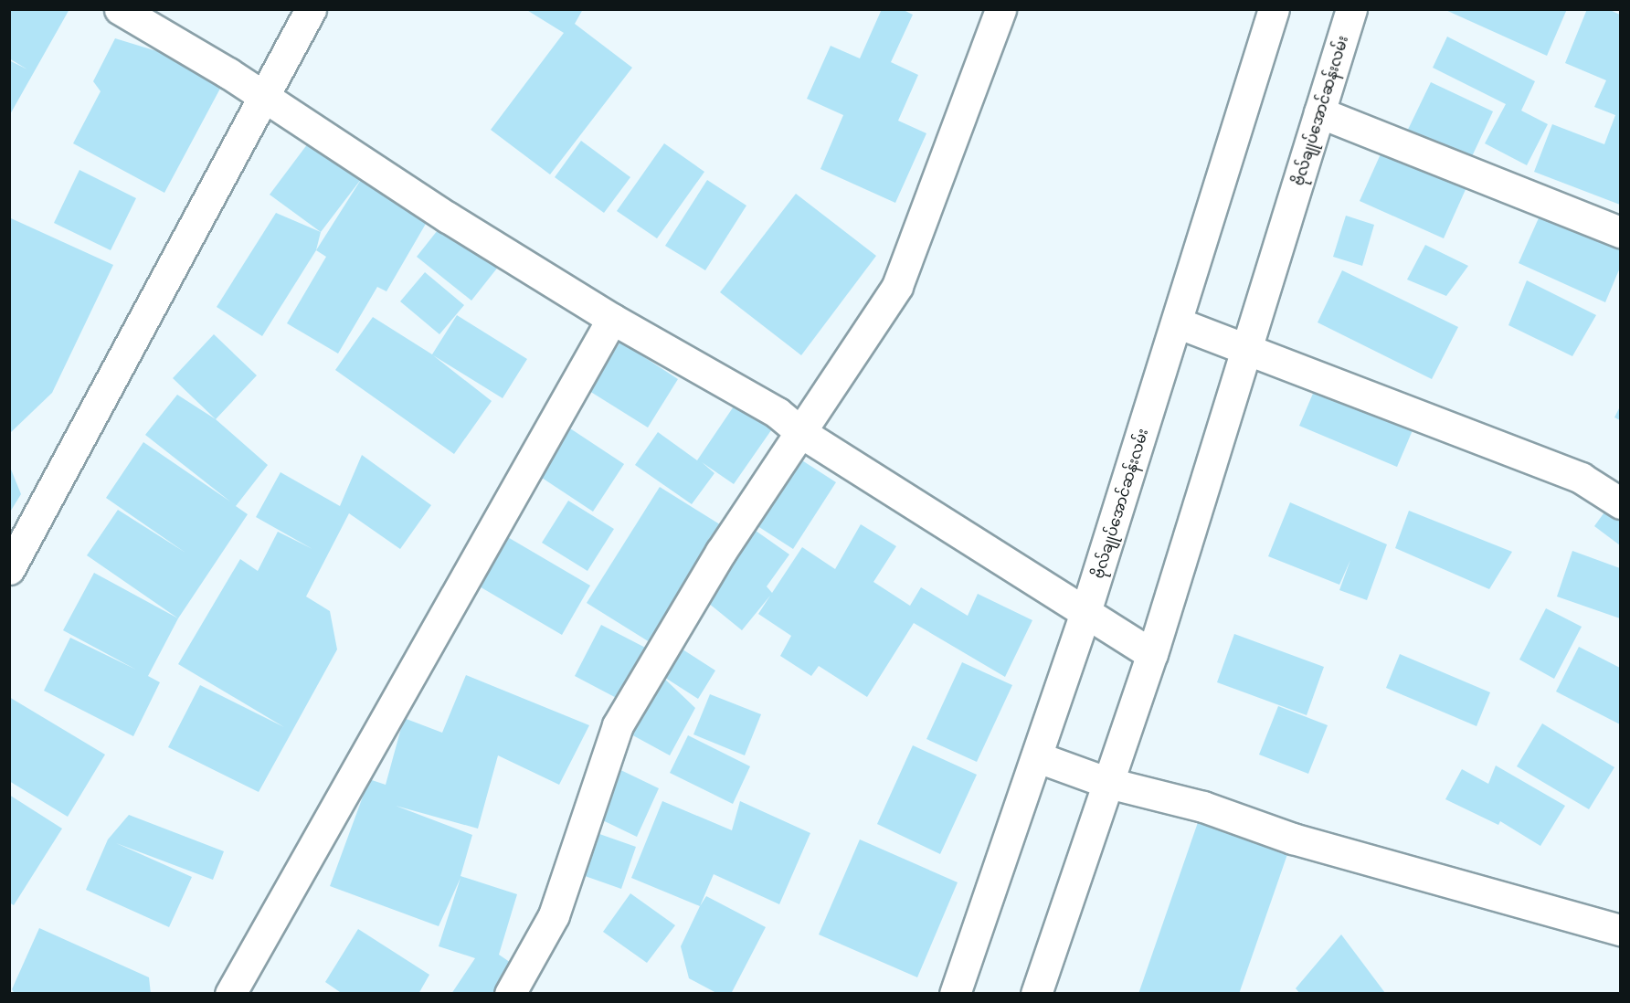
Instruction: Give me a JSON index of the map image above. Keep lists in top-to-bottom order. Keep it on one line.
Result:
{"streets":{"main road":["ဗိုလ်ချုပ်အောင်ဆန်းလမ်း"]}}
